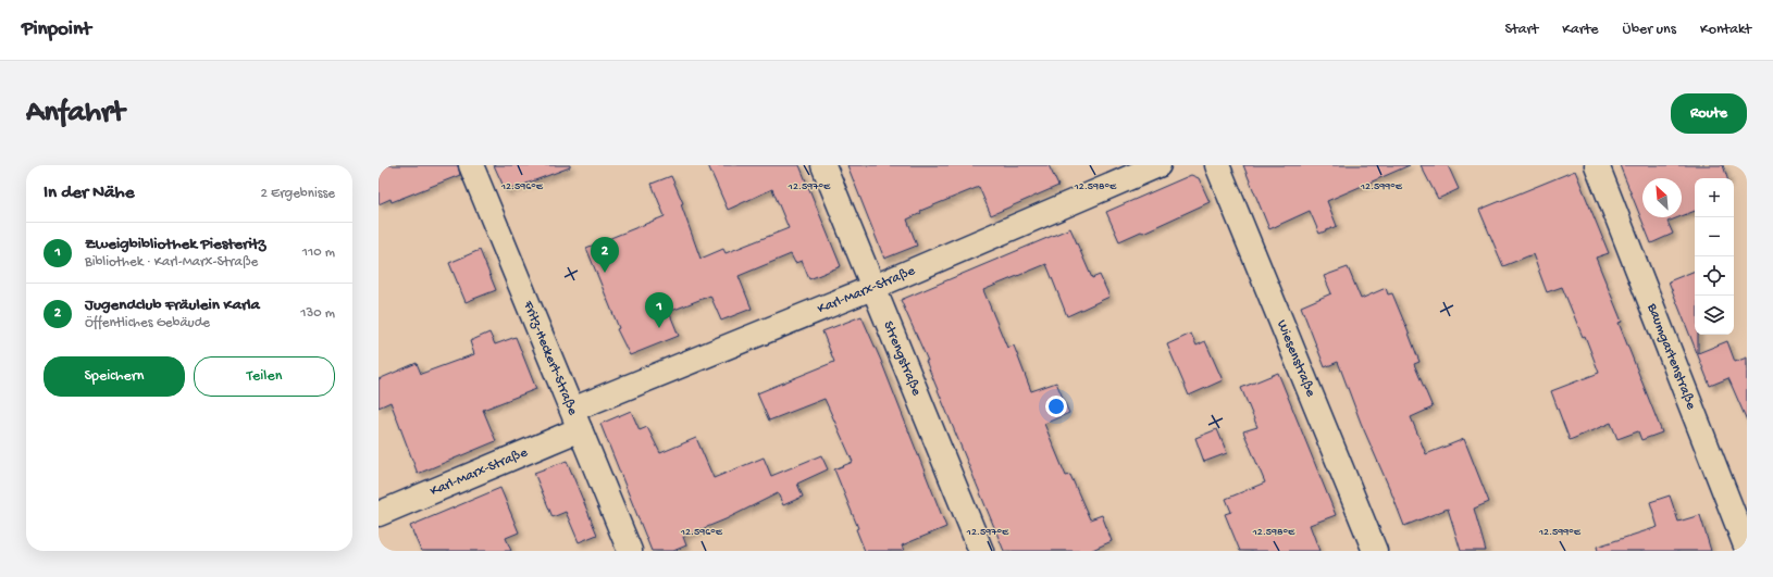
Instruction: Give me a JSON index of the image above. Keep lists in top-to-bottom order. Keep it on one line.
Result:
{"streets":{"street":["Karl-Marx-Straße","Baumgartenstraße","Fritz-Heckert-Straße","Strengstraße","Wiesenstraße"]},"crossings":[["Karl-Marx-Straße","Fritz-Heckert-Straße"],["Karl-Marx-Straße","Strengstraße"]],"north":"top left","page":{"header":"Pinpoint","nav":["Start","Karte","Über uns","Kontakt"],"buttons":["Route",["Speichern","Teilen"]],"title":"Anfahrt","heading":["In der Nähe","2 Ergebnisse"],"map_buttons":["+","−"],"list":[{"mark":"1","name":"Zweigbibliothek Piesteritz","note":"Bibliothek · Karl-Marx-Straße","value":"110 m"},{"mark":"2","name":"Jugendclub Fräulein Karla","note":"Öffentliches Gebäude","value":"130 m"}],"pins":["2","1"]},"coordinates":["12.596°E","12.597°E","12.598°E","12.599°E"]}
